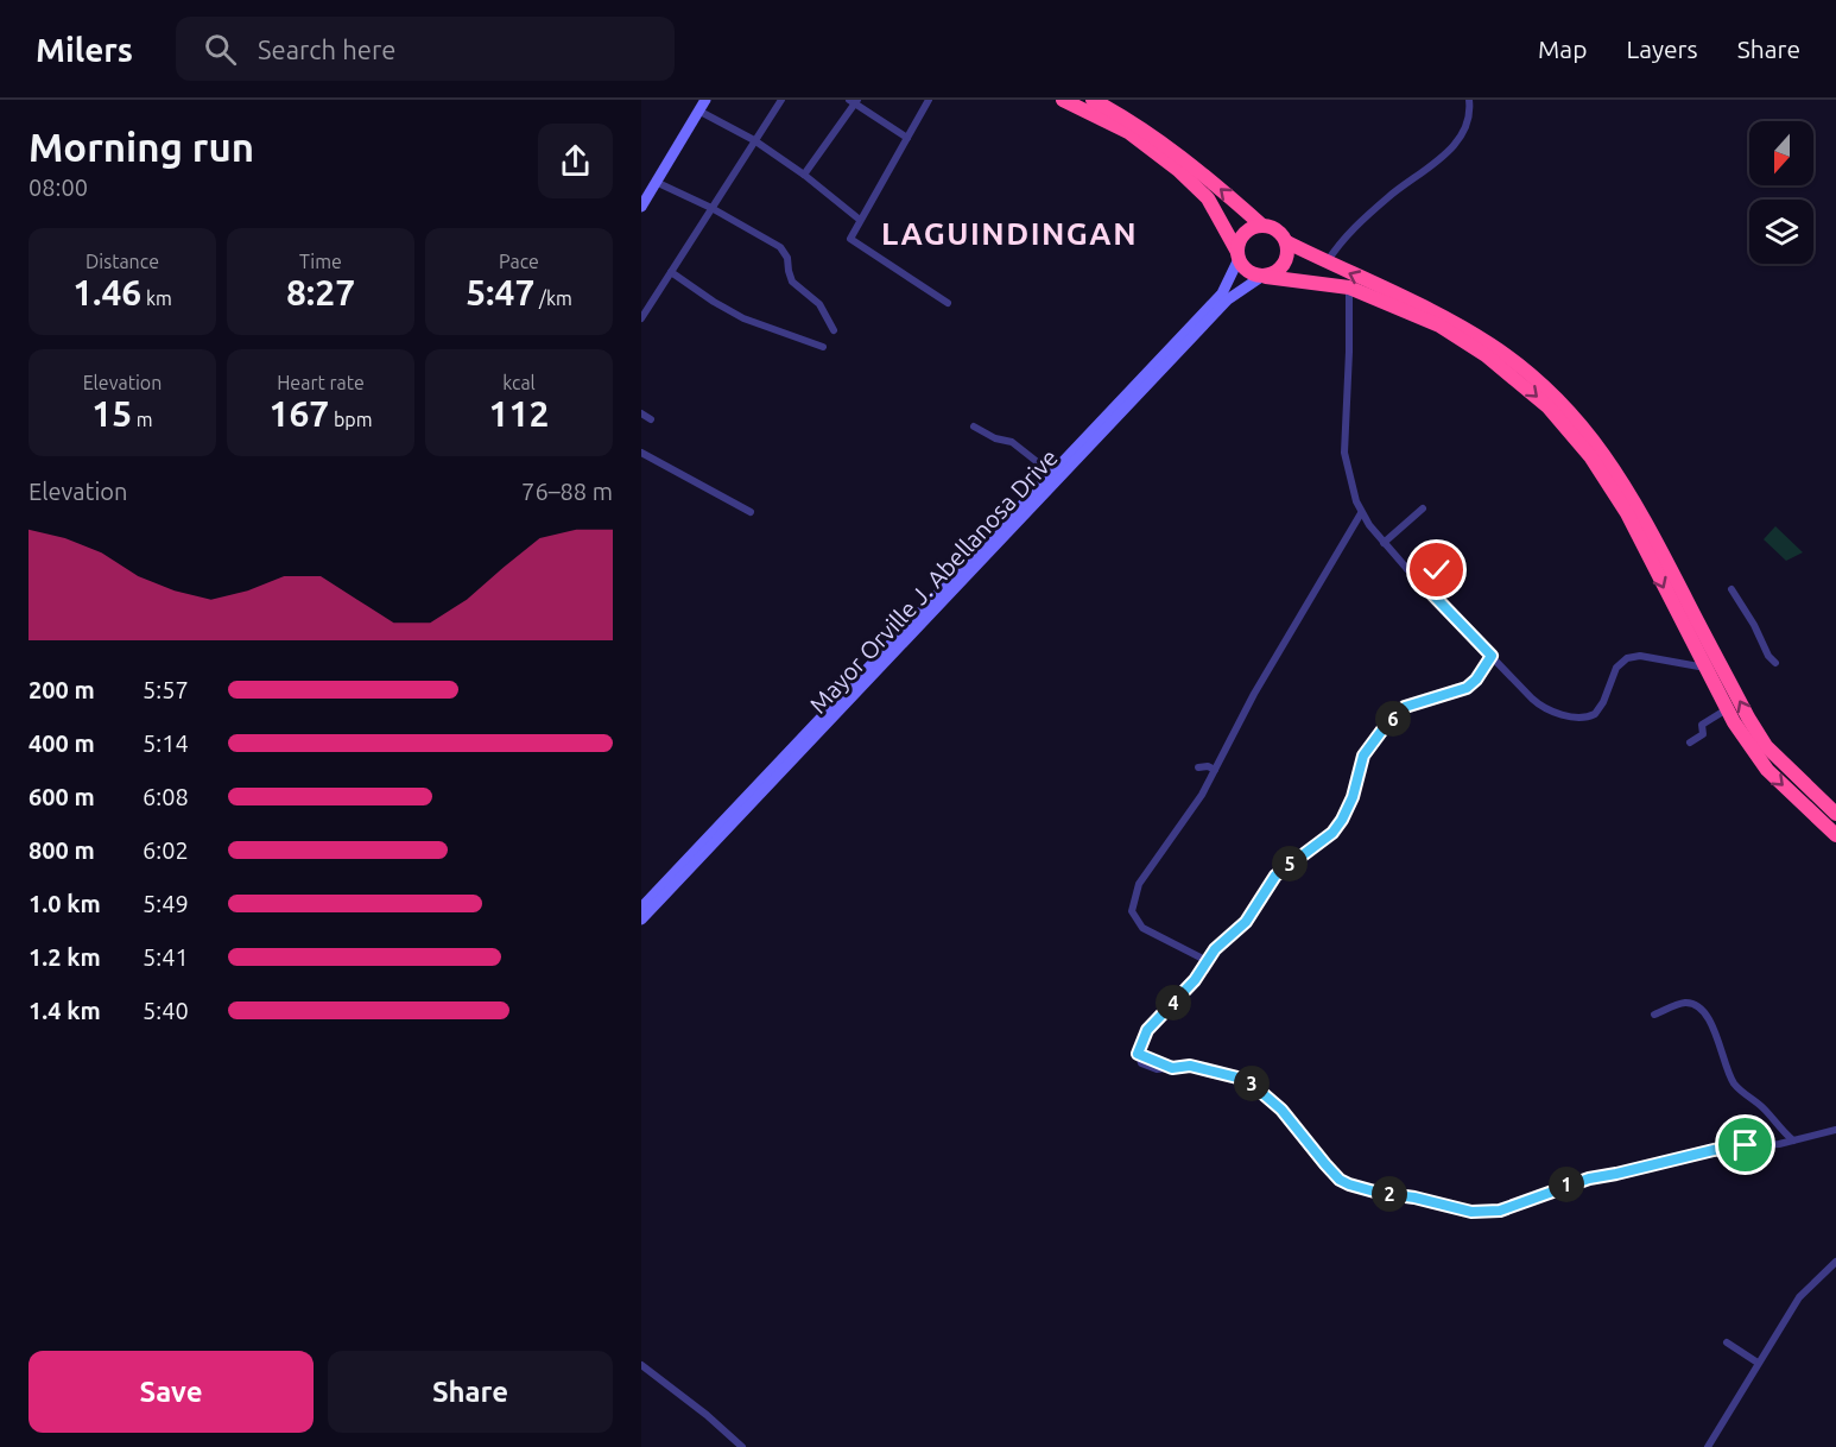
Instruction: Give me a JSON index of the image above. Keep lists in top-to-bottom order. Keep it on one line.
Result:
{"streets":{"main road":["Mayor Orville J. Abellanosa Drive"]},"districts":["LAGUINDINGAN"],"north":"bottom","page":{"header":"Milers","search":"Search here","nav":["Map","Layers","Share"],"heading":["Morning run","08:00"],"stats":[["Distance","1.46 km"],["Time","8:27"],["Pace","5:47 /km"],["Elevation","15 m"],["Heart rate","167 bpm"],["kcal","112"]],"chart":["Elevation","76–88 m"],"list":[{"name":"200 m","note":"5:57"},{"name":"400 m","note":"5:14"},{"name":"600 m","note":"6:08"},{"name":"800 m","note":"6:02"},{"name":"1.0 km","note":"5:49"},{"name":"1.2 km","note":"5:41"},{"name":"1.4 km","note":"5:40"}],"pins":["6","5","4","3","1","2"],"buttons":["Save","Share"]}}
